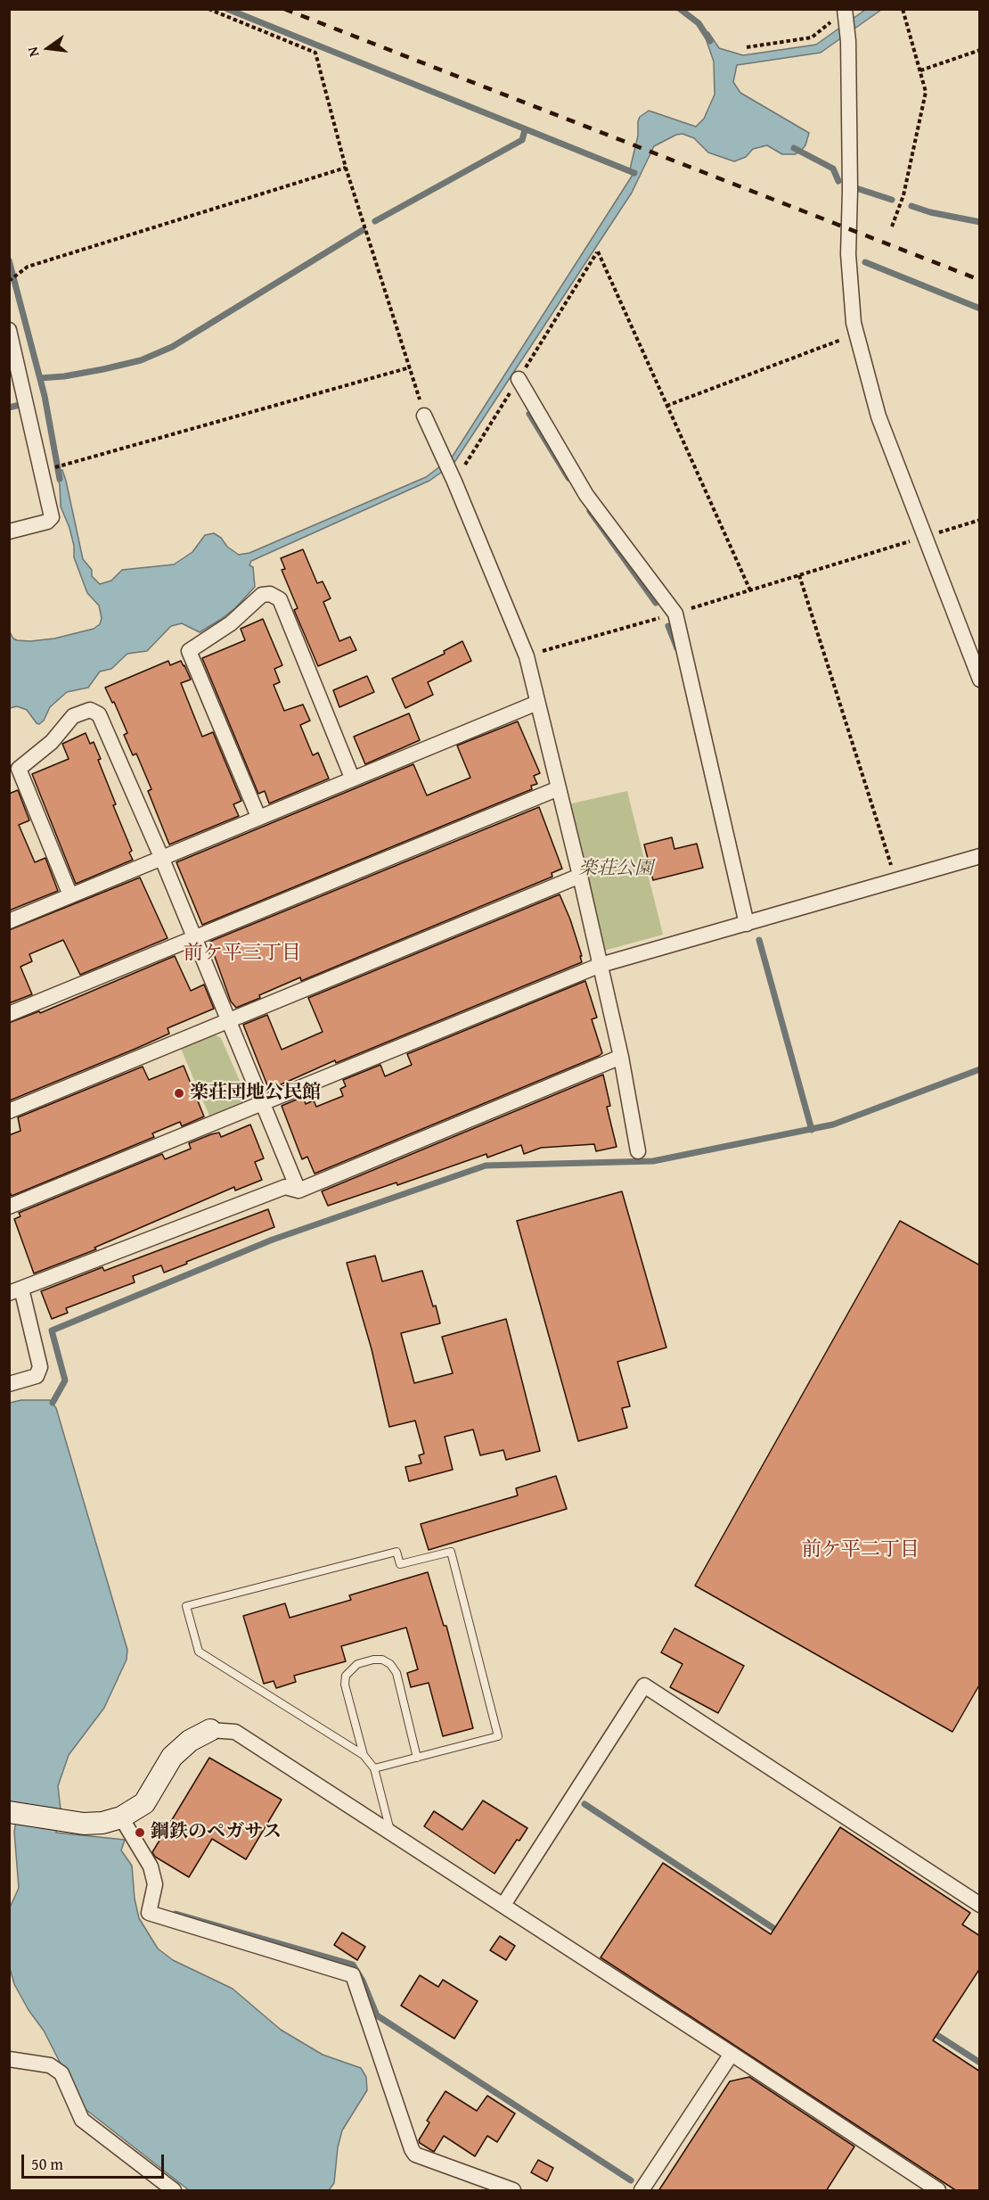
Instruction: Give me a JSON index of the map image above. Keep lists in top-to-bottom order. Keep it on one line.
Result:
{"districts":["前ケ平三丁目","前ケ平二丁目"],"parks":["楽荘公園"],"places":["楽荘団地公民館","鋼鉄のペガサス"],"scale_bar":"50 m","north":"left"}
